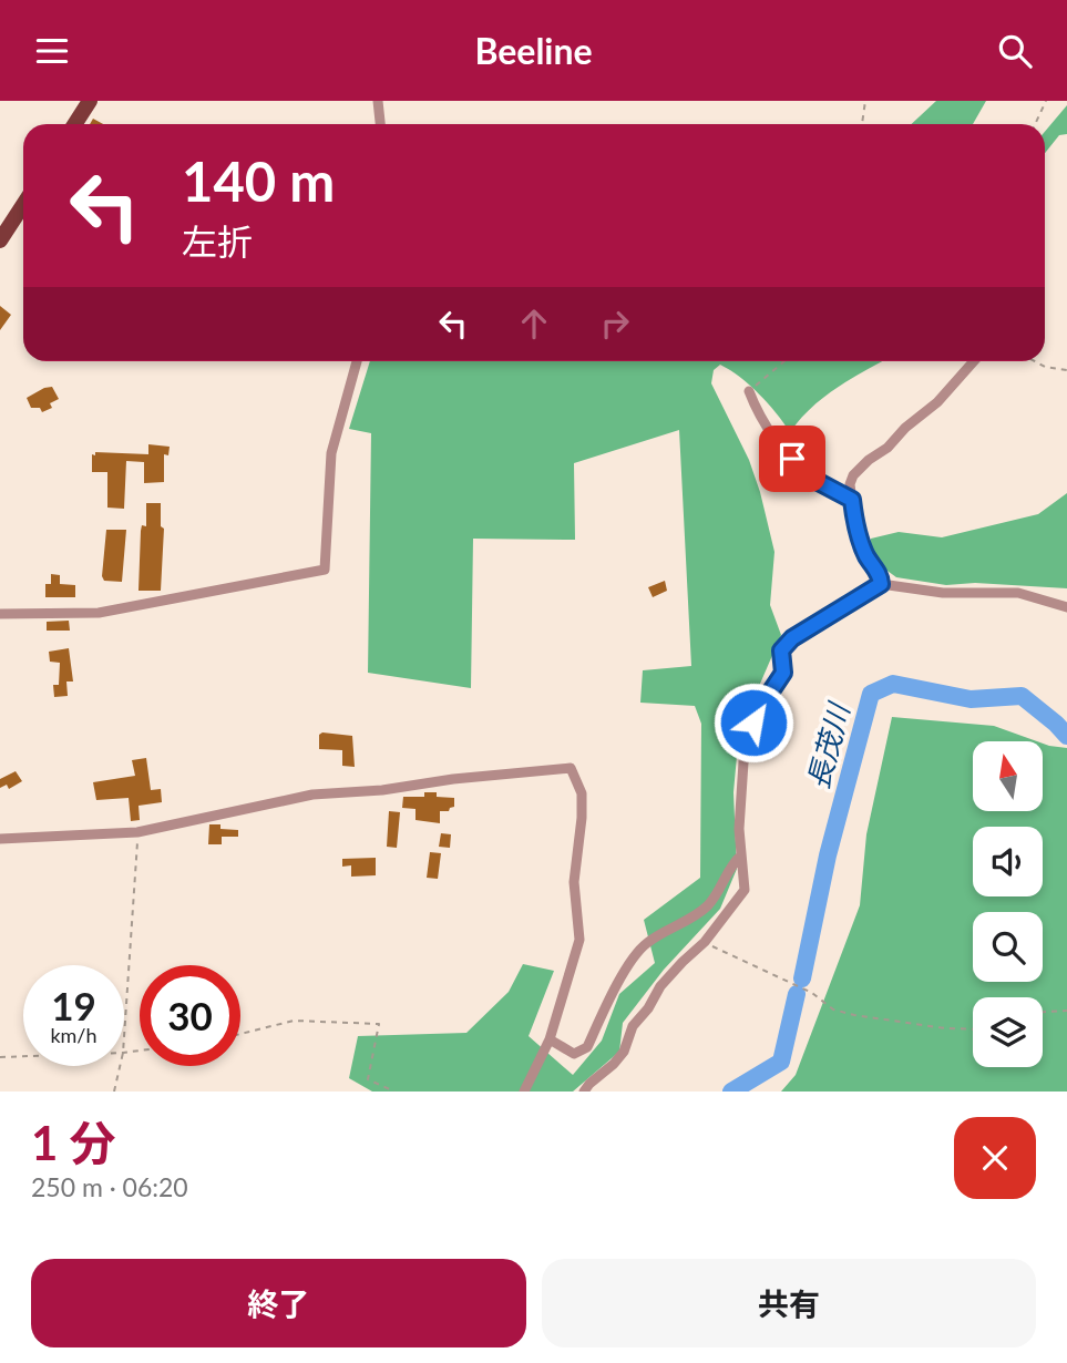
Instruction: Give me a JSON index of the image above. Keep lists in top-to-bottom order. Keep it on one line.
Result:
{"water":["長茂川"],"north":"top","page":{"header":"Beeline","turn":["140 m","左折"],"speed":"19 km/h","limit":"30","heading":["1 分","250 m · 06:20"],"buttons":["終了","共有"]}}
